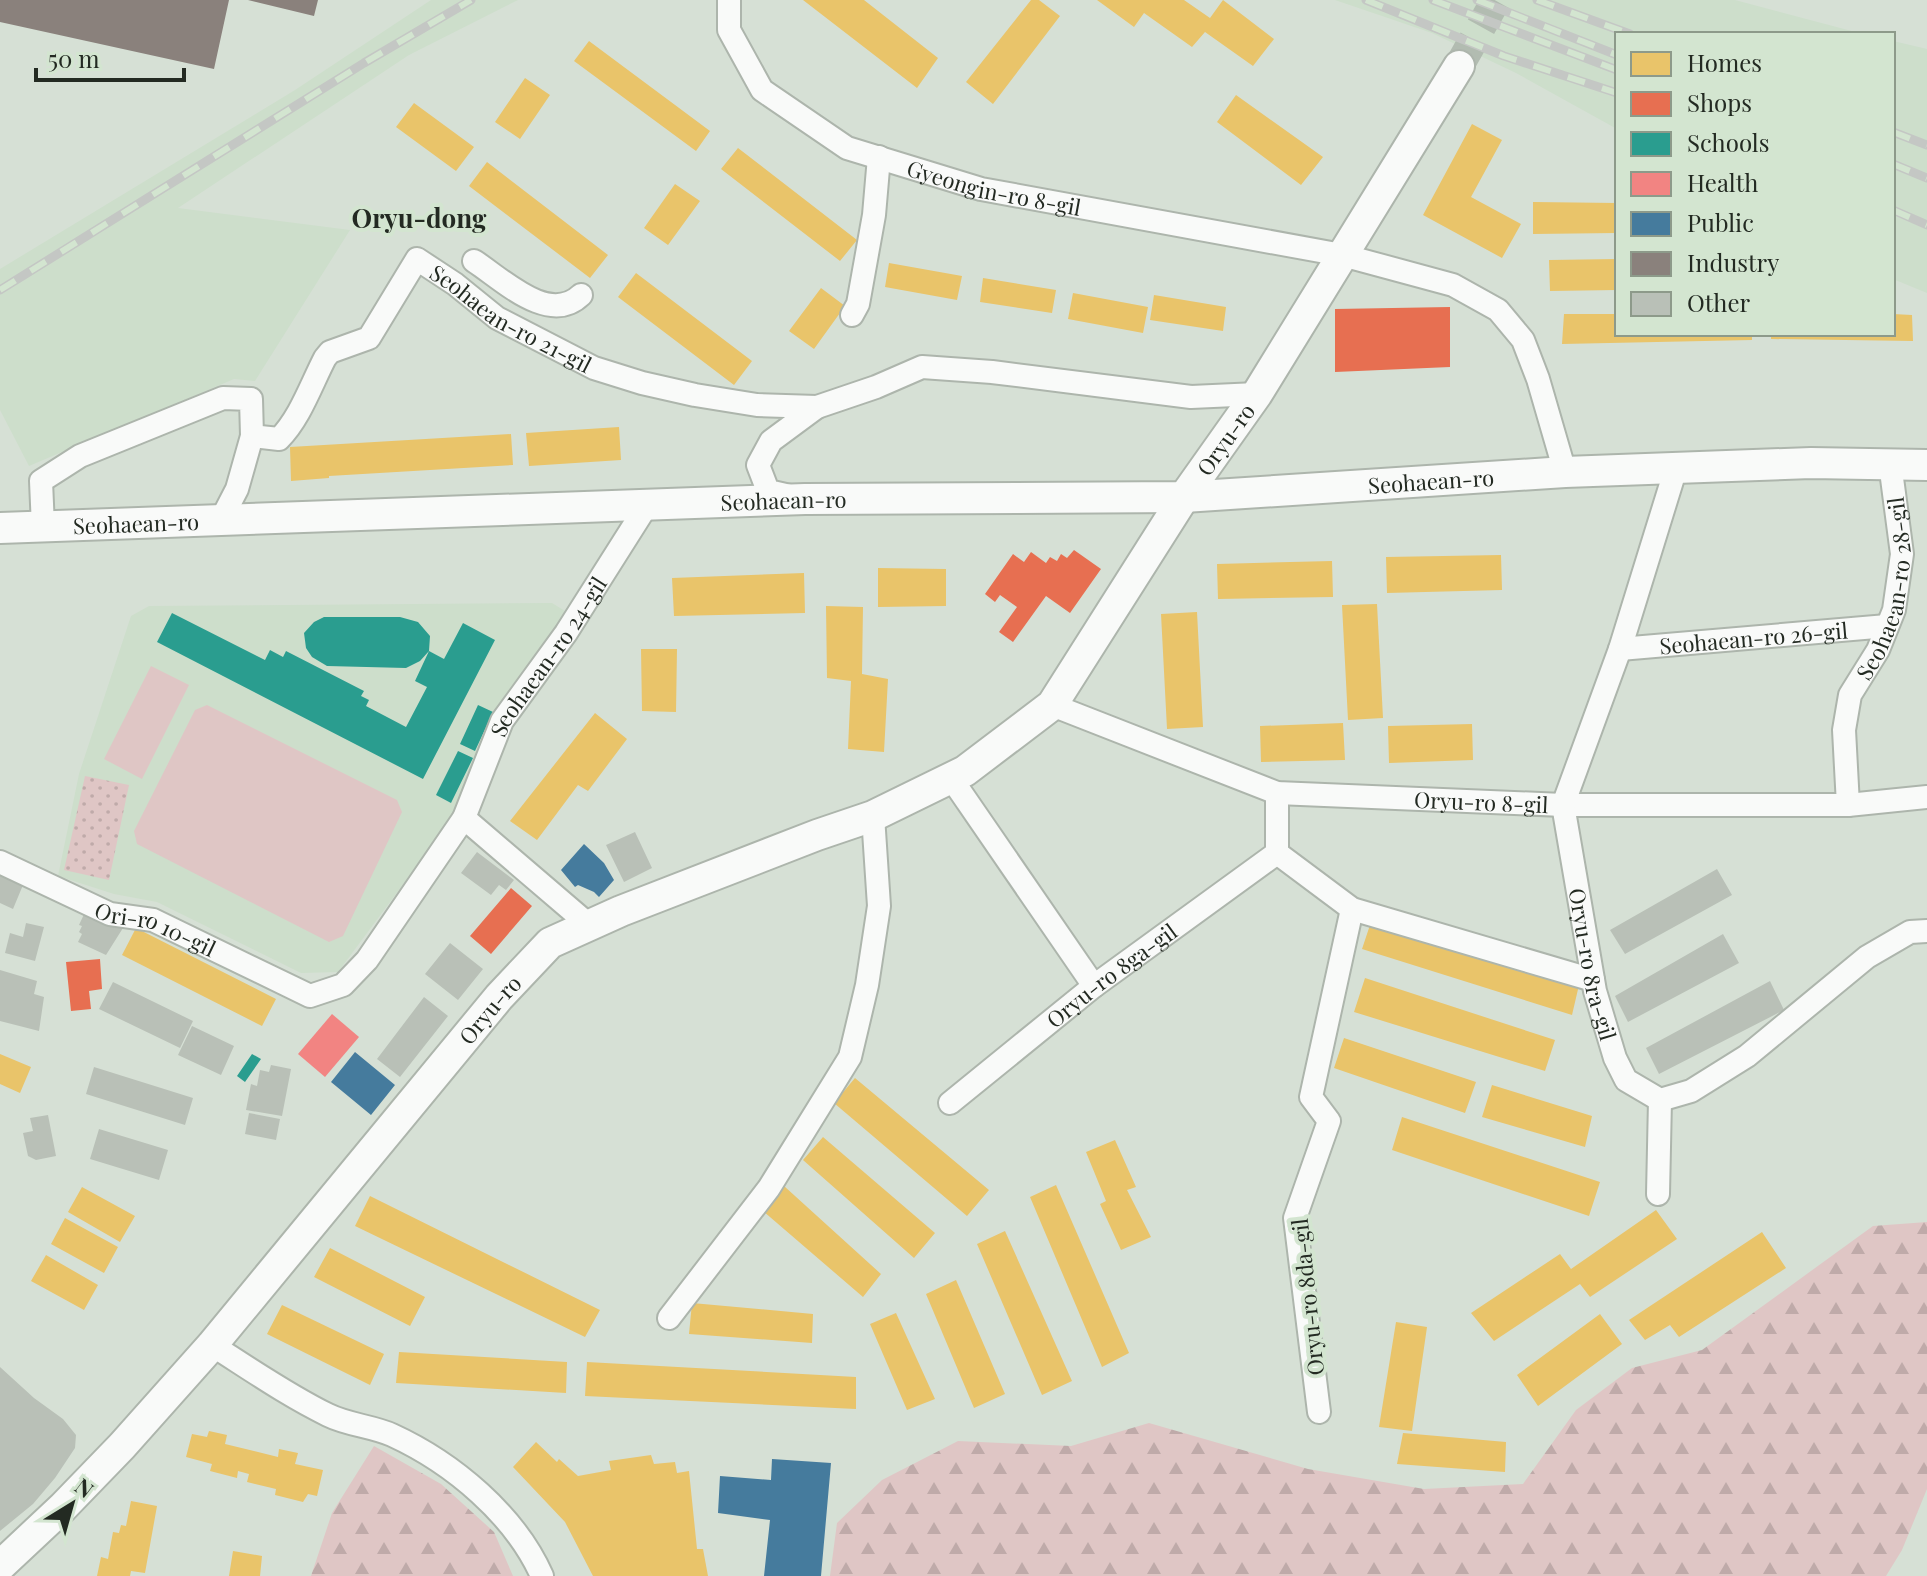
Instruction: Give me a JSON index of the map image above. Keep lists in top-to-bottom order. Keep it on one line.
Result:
{"streets":{"main road":["Oryu-ro","Seohaean-ro"],"street":["Gyeongin-ro 8-gil","Seohaean-ro 21-gil","Seohaean-ro 28-gil","Seohaean-ro 26-gil","Seohaean-ro 24-gil","Oryu-ro 8-gil","Ori-ro 10-gil","Oryu-ro 8ra-gil","Oryu-ro 8ga-gil","Oryu-ro 8da-gil"]},"crossings":[["Gyeongin-ro 8-gil","Oryu-ro"],["Seohaean-ro 21-gil","Oryu-ro"],["Seohaean-ro 21-gil","Seohaean-ro"],["Oryu-ro","Seohaean-ro"],["Oryu-ro","Oryu-ro 8-gil"],["Seohaean-ro","Seohaean-ro 28-gil"],["Seohaean-ro","Seohaean-ro 26-gil"],["Seohaean-ro","Seohaean-ro 24-gil"],["Seohaean-ro 28-gil","Seohaean-ro 26-gil"],["Seohaean-ro 28-gil","Oryu-ro 8-gil"],["Seohaean-ro 26-gil","Oryu-ro 8-gil"],["Seohaean-ro 26-gil","Oryu-ro 8ra-gil"],["Seohaean-ro 24-gil","Ori-ro 10-gil"],["Oryu-ro 8-gil","Oryu-ro 8ra-gil"]],"districts":["Oryu-dong"],"legend":["Homes","Shops","Schools","Health","Public","Industry","Other"],"scale_bar":"50 m","north":"top right"}
